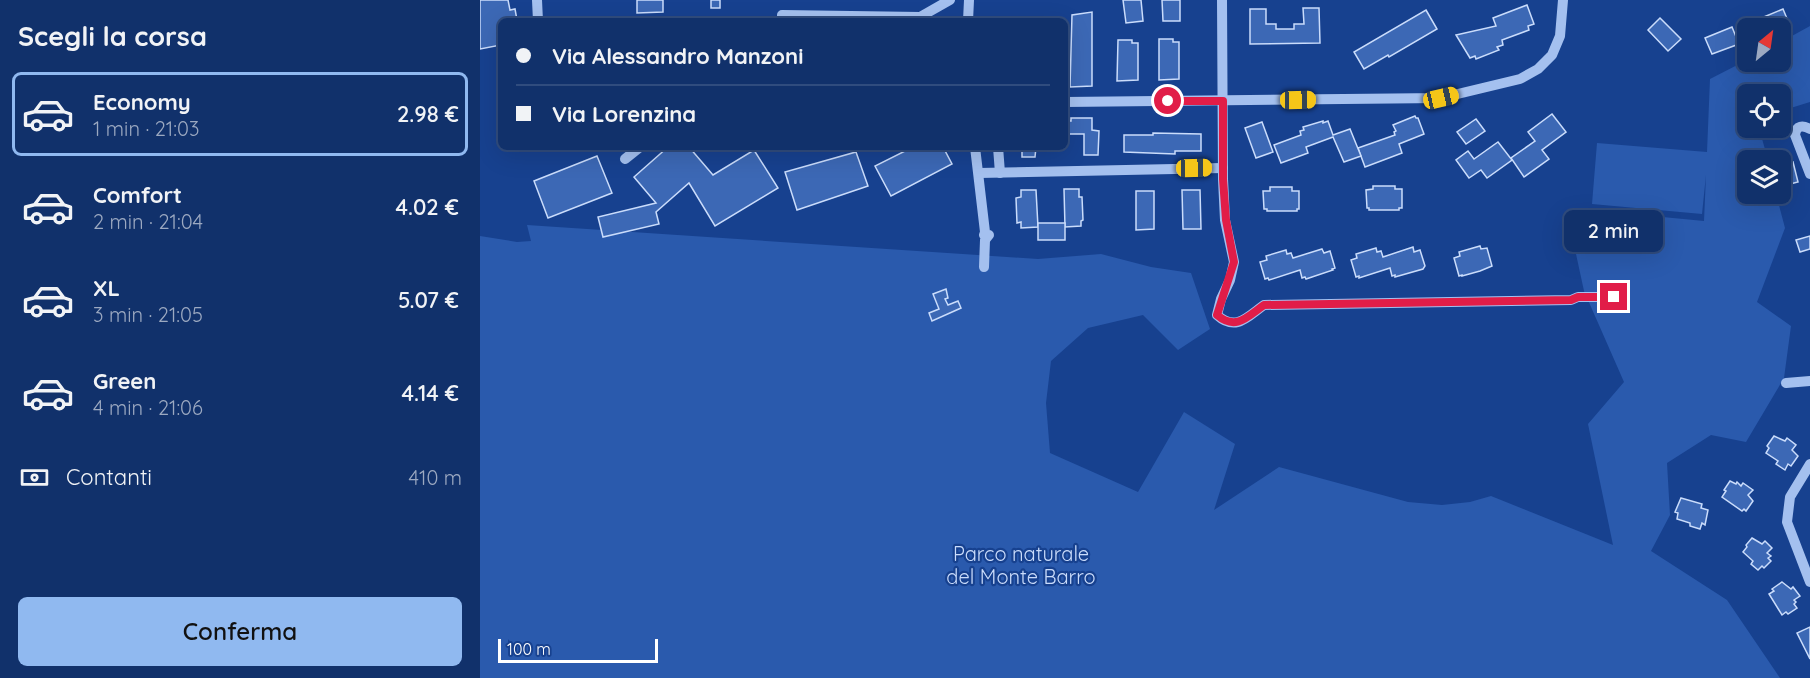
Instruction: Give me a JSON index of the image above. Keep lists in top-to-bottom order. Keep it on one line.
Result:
{"parks":["Parco naturale del Monte Barro"],"scale_bar":"100 m","north":"top right","page":{"heading":"Scegli la corsa","banner":["Via Alessandro Manzoni","Via Lorenzina"],"list":[{"name":"Economy","note":"1 min · 21:03","value":"2.98 €"},{"name":"Comfort","note":"2 min · 21:04","value":"4.02 €"},{"name":"XL","note":"3 min · 21:05","value":"5.07 €"},{"name":"Green","note":"4 min · 21:06","value":"4.14 €"}],"bubble":"2 min","pay":["Contanti","410 m"],"buttons":"Conferma","scale":"100 m"}}
